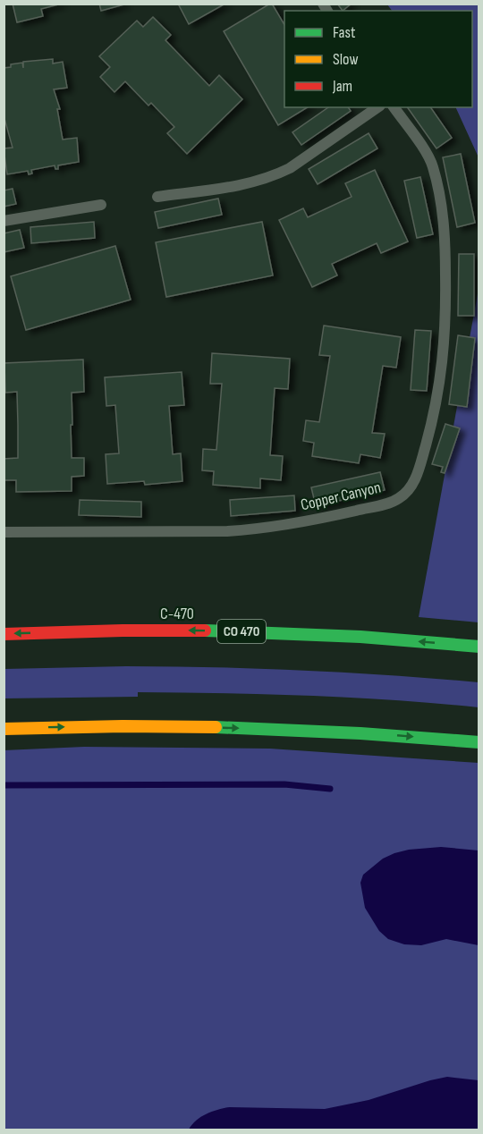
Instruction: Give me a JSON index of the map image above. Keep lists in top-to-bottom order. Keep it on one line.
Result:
{"streets":{"highway":["C-470","CO 470"],"lane":["Copper Canyon"]},"legend":["Fast","Slow","Jam"]}
